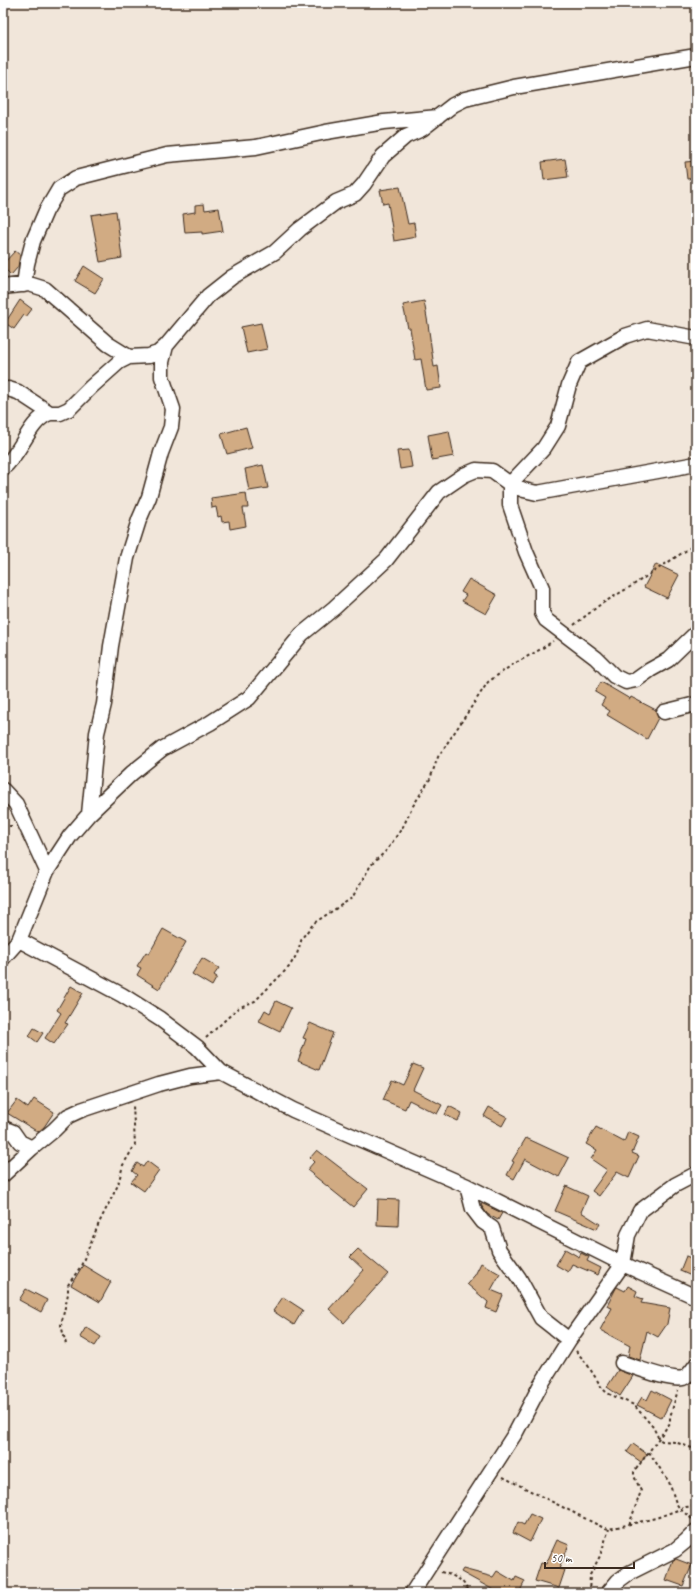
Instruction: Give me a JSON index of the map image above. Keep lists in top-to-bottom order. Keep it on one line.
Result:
{"scale_bar":"50 m"}
